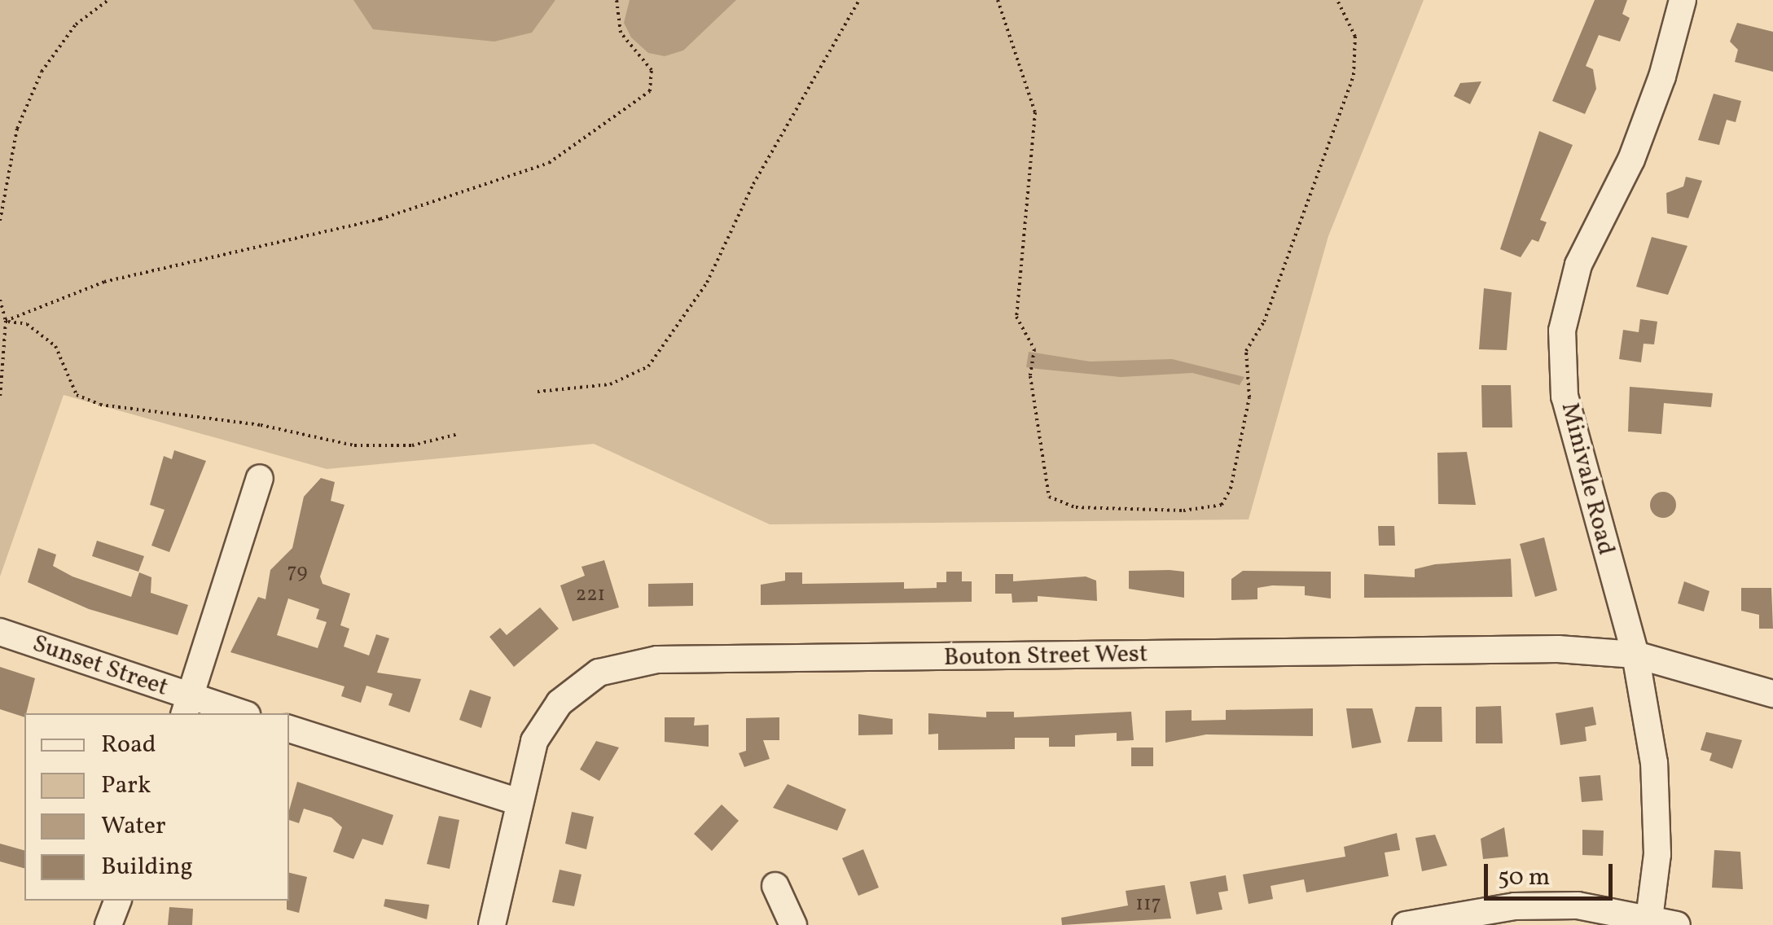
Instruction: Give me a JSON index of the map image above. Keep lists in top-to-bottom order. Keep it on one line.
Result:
{"streets":{"street":["Minivale Road","Bouton Street West","Sunset Street"]},"crossings":[["Minivale Road","Bouton Street West"]],"house_numbers":["79","221","117"],"legend":["Road","Park","Water","Building"],"scale_bar":"50 m"}
